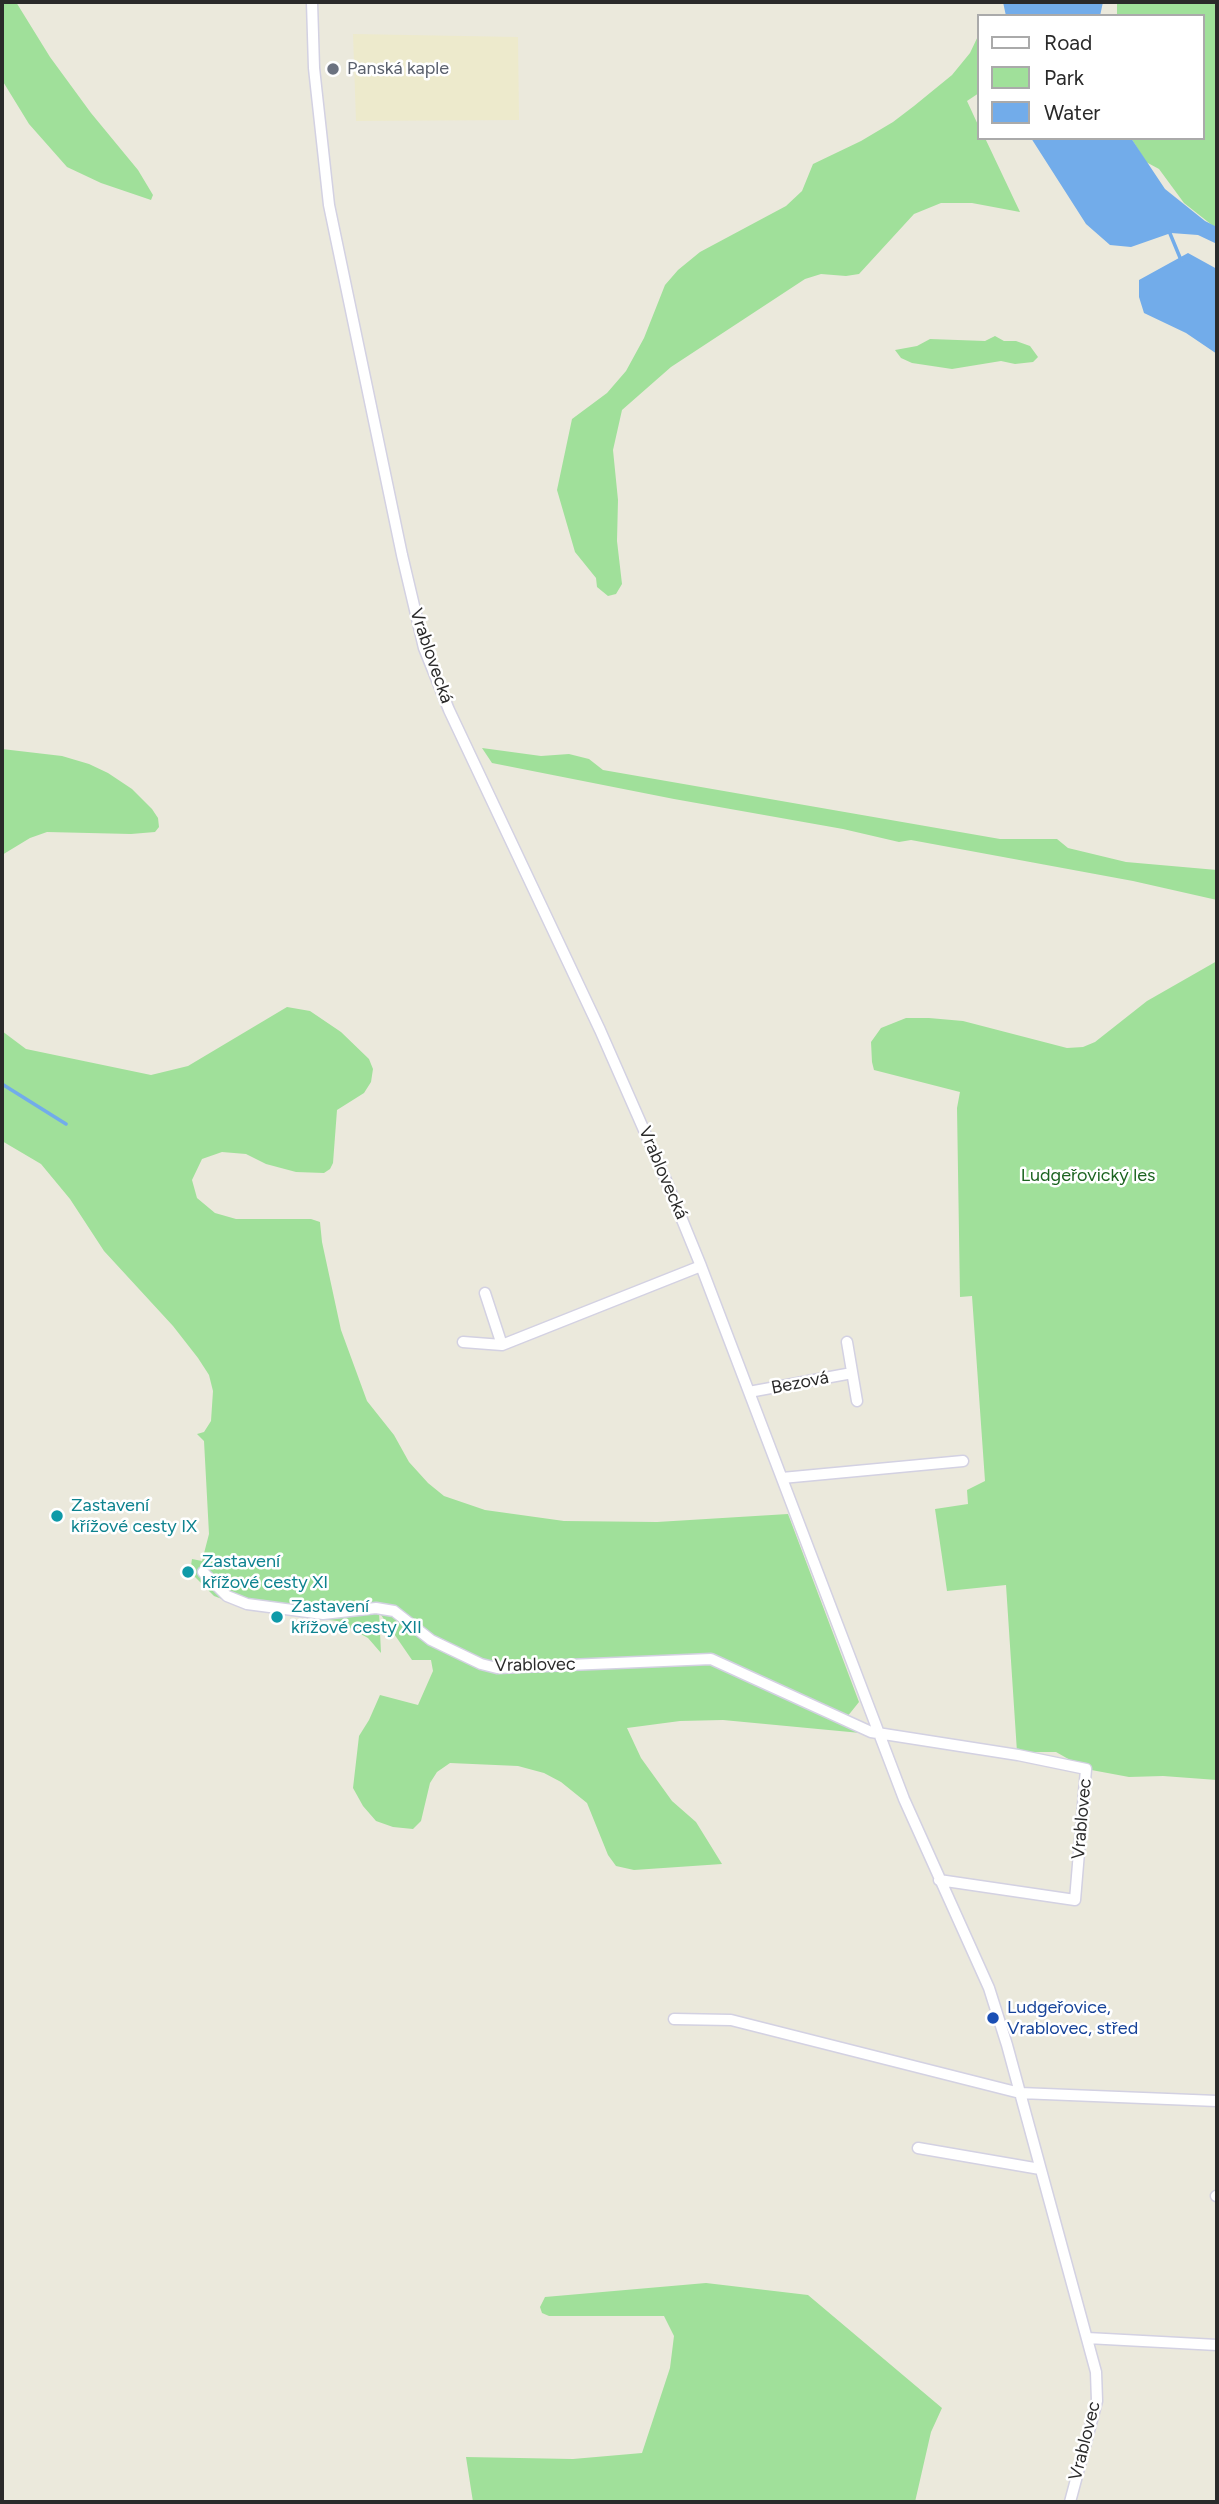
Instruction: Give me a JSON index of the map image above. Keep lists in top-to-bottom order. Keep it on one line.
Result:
{"streets":{"street":["Vrablovecká","Bezová","Vrablovec"]},"crossings":[["Vrablovecká","Vrablovec"],["Bezová","Vrablovec"]],"parks":["Ludgeřovický les"],"places":["Panská kaple","Zastavení křížové cesty IX","Zastavení křížové cesty XI","Zastavení křížové cesty XII","Ludgeřovice, Vrablovec, střed"],"legend":["Road","Park","Water"]}
